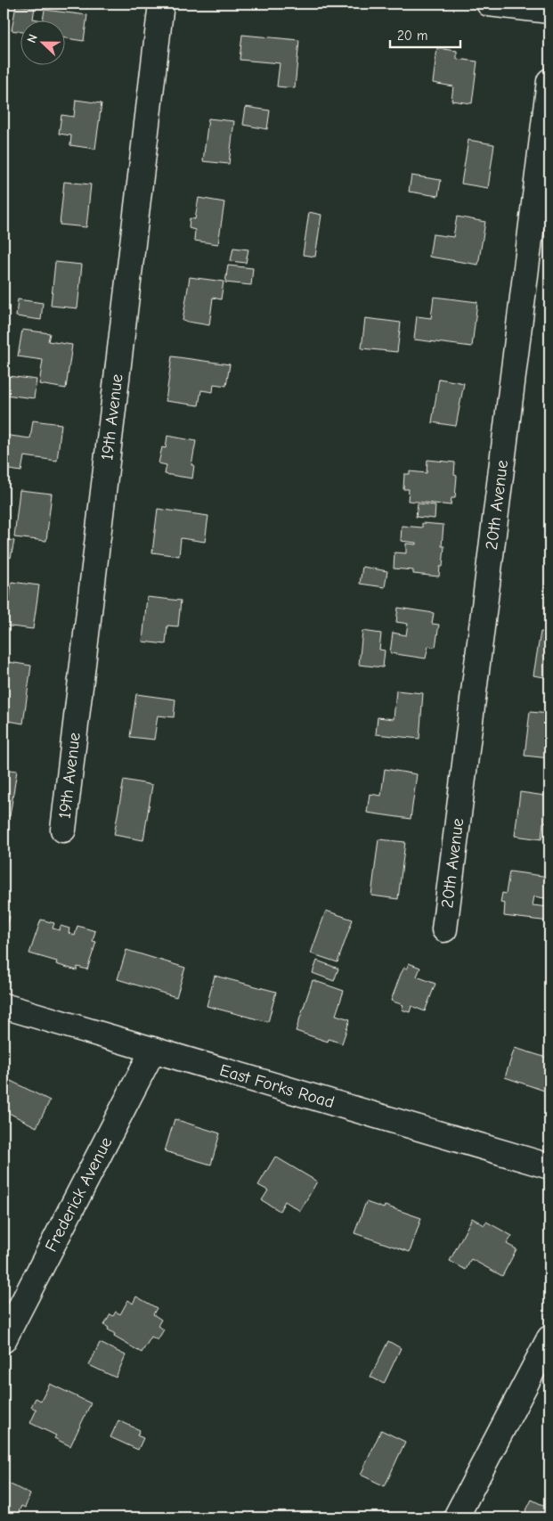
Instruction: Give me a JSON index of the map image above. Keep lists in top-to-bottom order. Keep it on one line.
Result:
{"streets":{"street":["19th Avenue","20th Avenue","East Forks Road","Frederick Avenue"]},"crossings":[["East Forks Road","Frederick Avenue"]],"scale_bar":"20 m","north":"left"}
